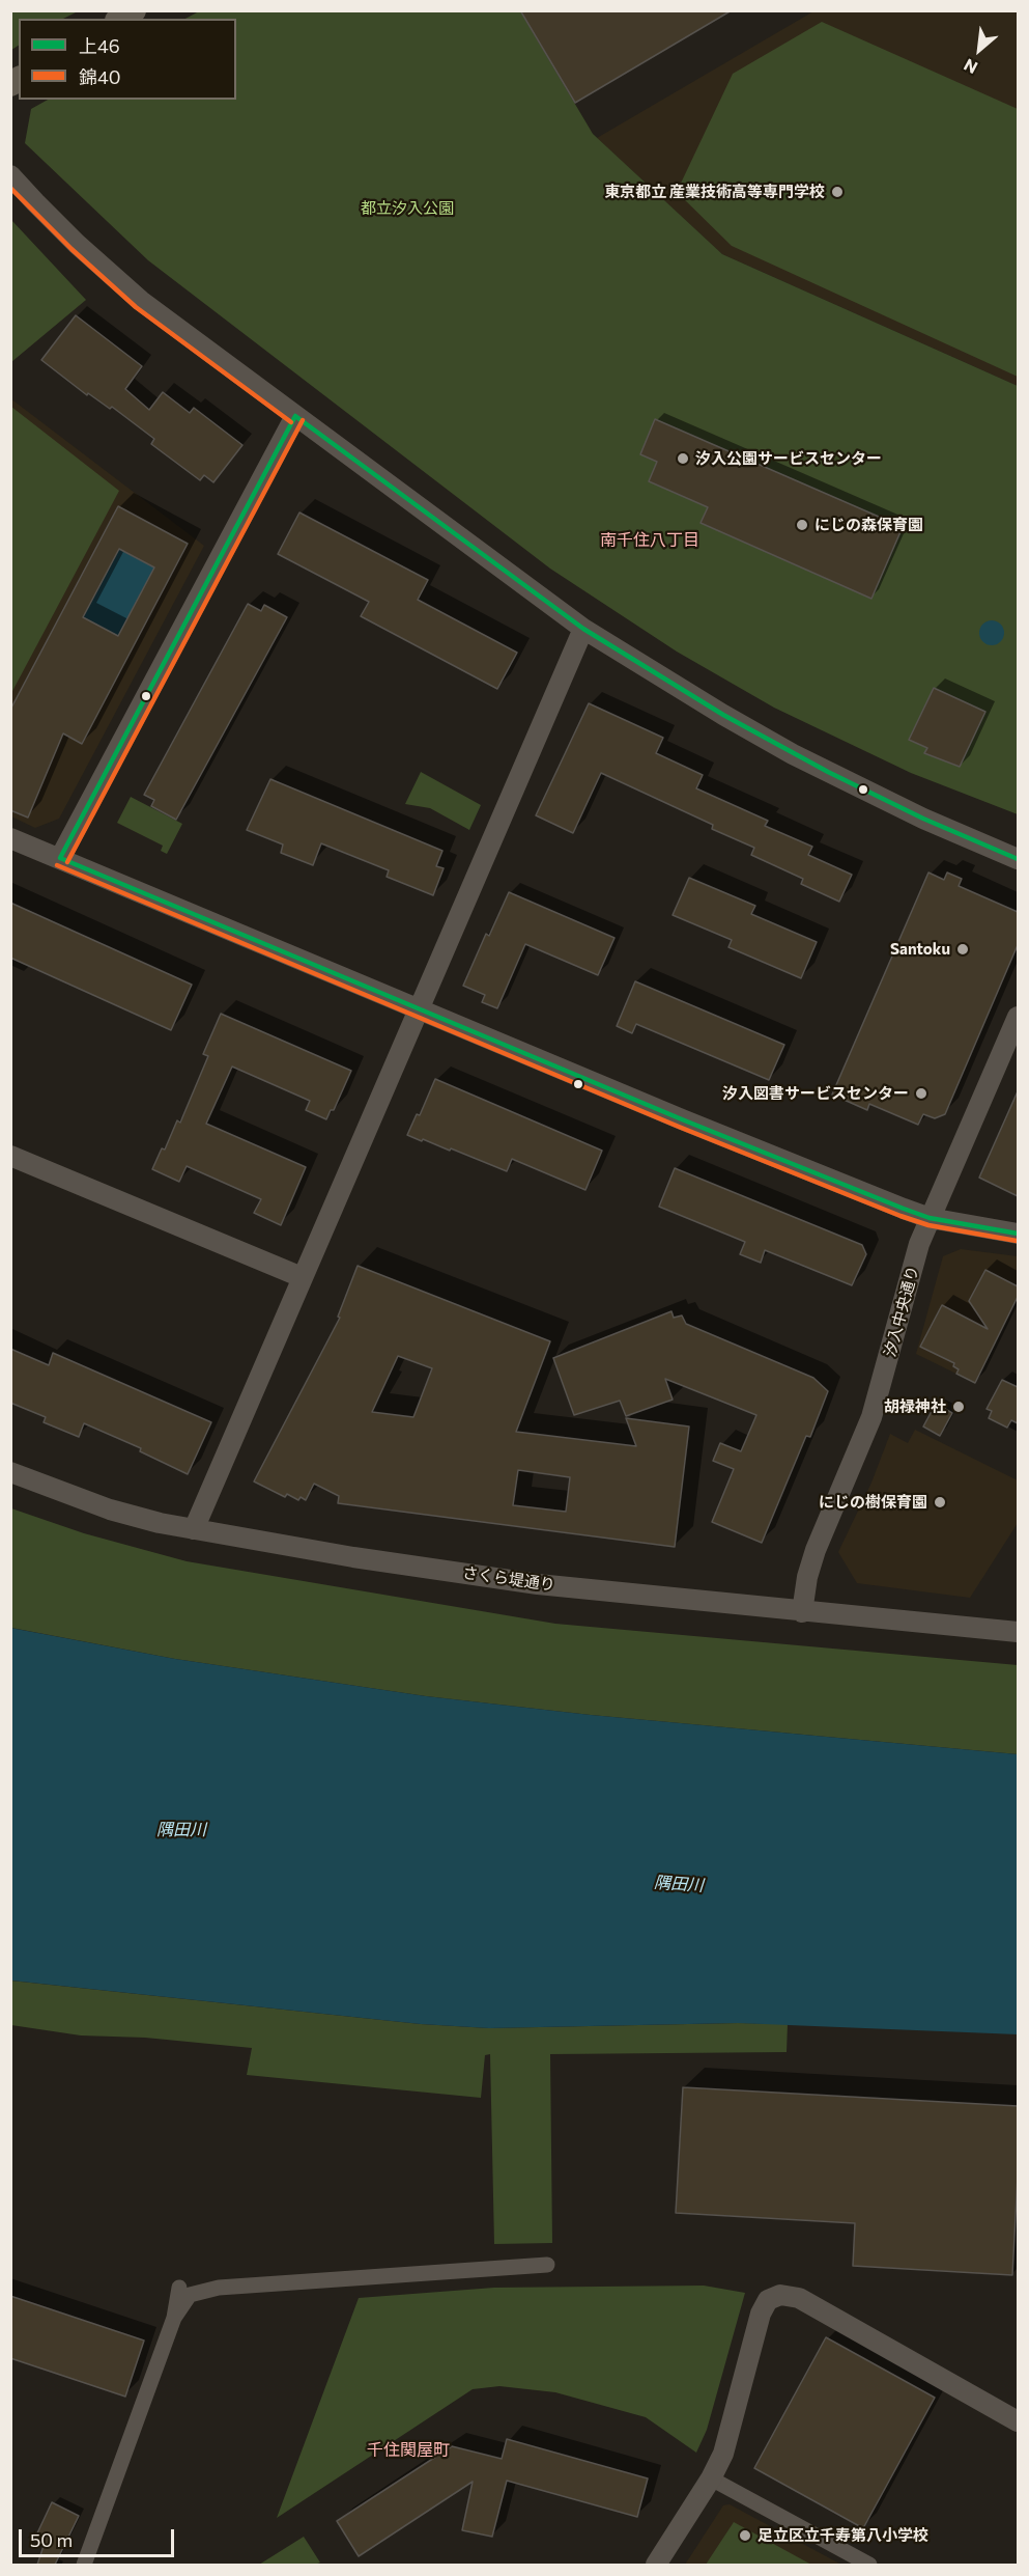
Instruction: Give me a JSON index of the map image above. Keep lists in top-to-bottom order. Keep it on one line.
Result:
{"streets":{"street":["汐入中央通り","さくら堤通り"]},"crossings":[["汐入中央通り","さくら堤通り"]],"districts":["南千住八丁目","千住関屋町"],"water":["隅田川"],"parks":["都立汐入公園"],"places":["東京都立 産業技術高等専門学校","汐入公園サービスセンター","にじの森保育園","Santoku","汐入図書サービスセンター","胡禄神社","にじの樹保育園","足立区立千寿第八小学校"],"lines":["transit line 錦40","transit line 上46"],"legend":["上46","錦40"],"scale_bar":"50 m","north":"bottom left"}
